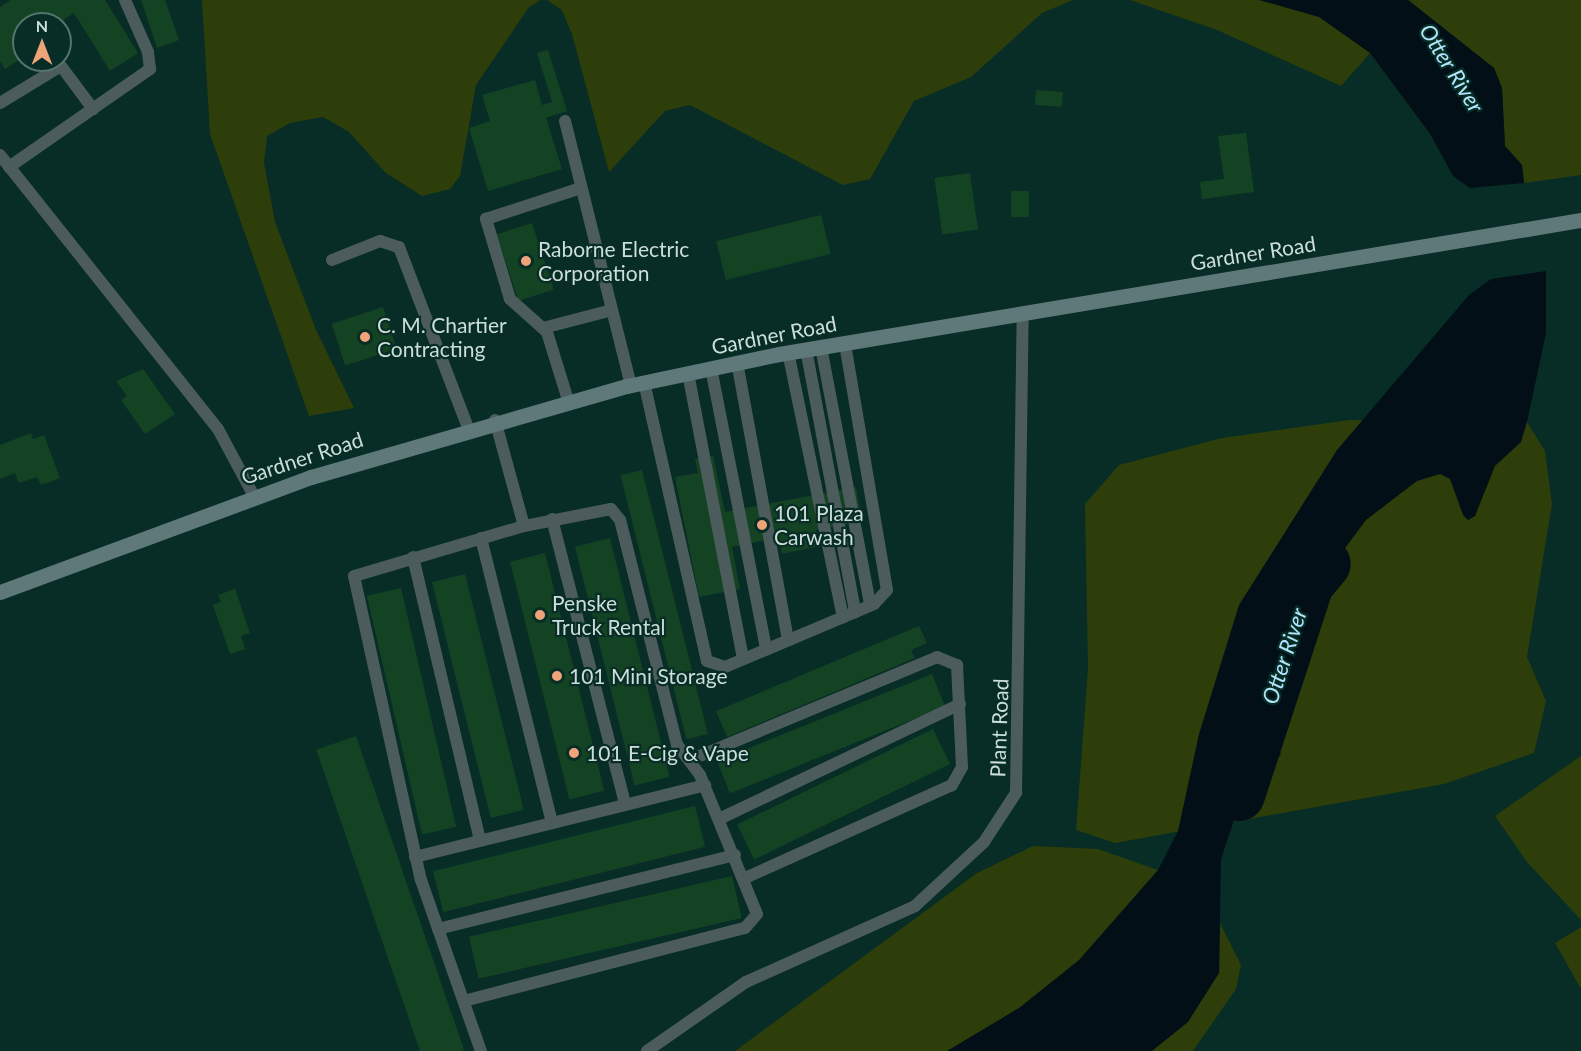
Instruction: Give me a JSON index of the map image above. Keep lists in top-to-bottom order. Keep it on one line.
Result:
{"streets":{"main road":["Gardner Road"],"lane":["Plant Road"]},"crossings":[["Gardner Road","Plant Road"]],"water":["Otter River"],"places":["Raborne Electric Corporation","C. M. Chartier Contracting","101 Plaza Carwash","Penske Truck Rental","101 Mini Storage","101 E-Cig & Vape"],"north":"top"}
